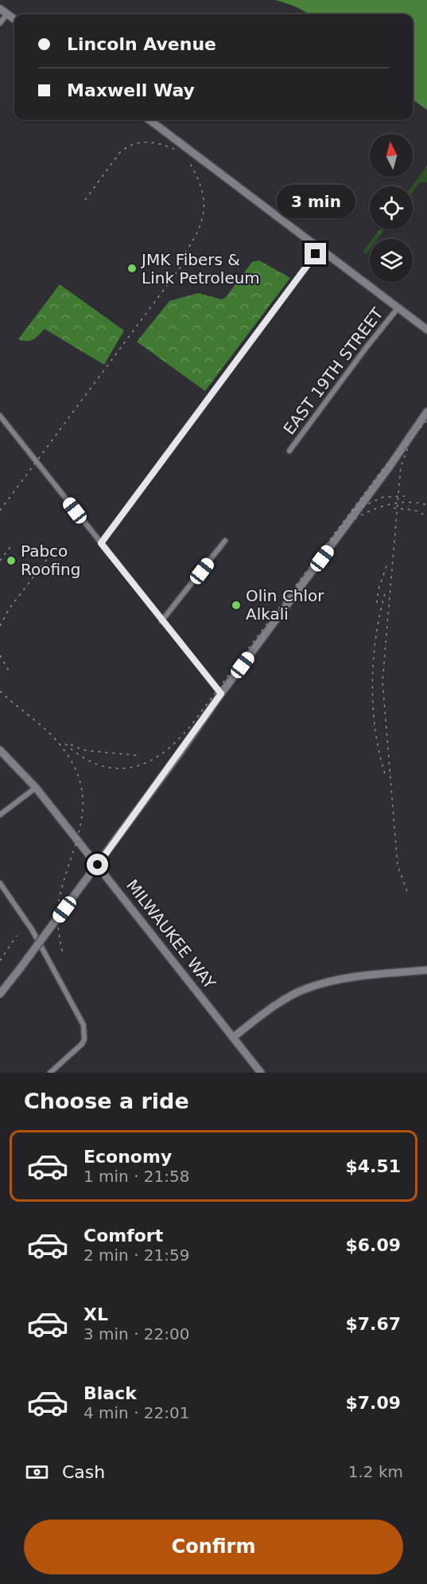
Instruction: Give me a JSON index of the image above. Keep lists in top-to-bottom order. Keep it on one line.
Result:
{"streets":{"street":["EAST 19TH STREET","MILWAUKEE WAY"]},"places":["JMK Fibers & Link Petroleum","Pabco Roofing","Olin Chlor Alkali"],"north":"top","page":{"banner":["Lincoln Avenue","Maxwell Way"],"bubble":"3 min","heading":"Choose a ride","list":[{"name":"Economy","note":"1 min · 21:58","value":"$4.51"},{"name":"Comfort","note":"2 min · 21:59","value":"$6.09"},{"name":"XL","note":"3 min · 22:00","value":"$7.67"},{"name":"Black","note":"4 min · 22:01","value":"$7.09"}],"pay":["Cash","1.2 km"],"buttons":"Confirm"}}
